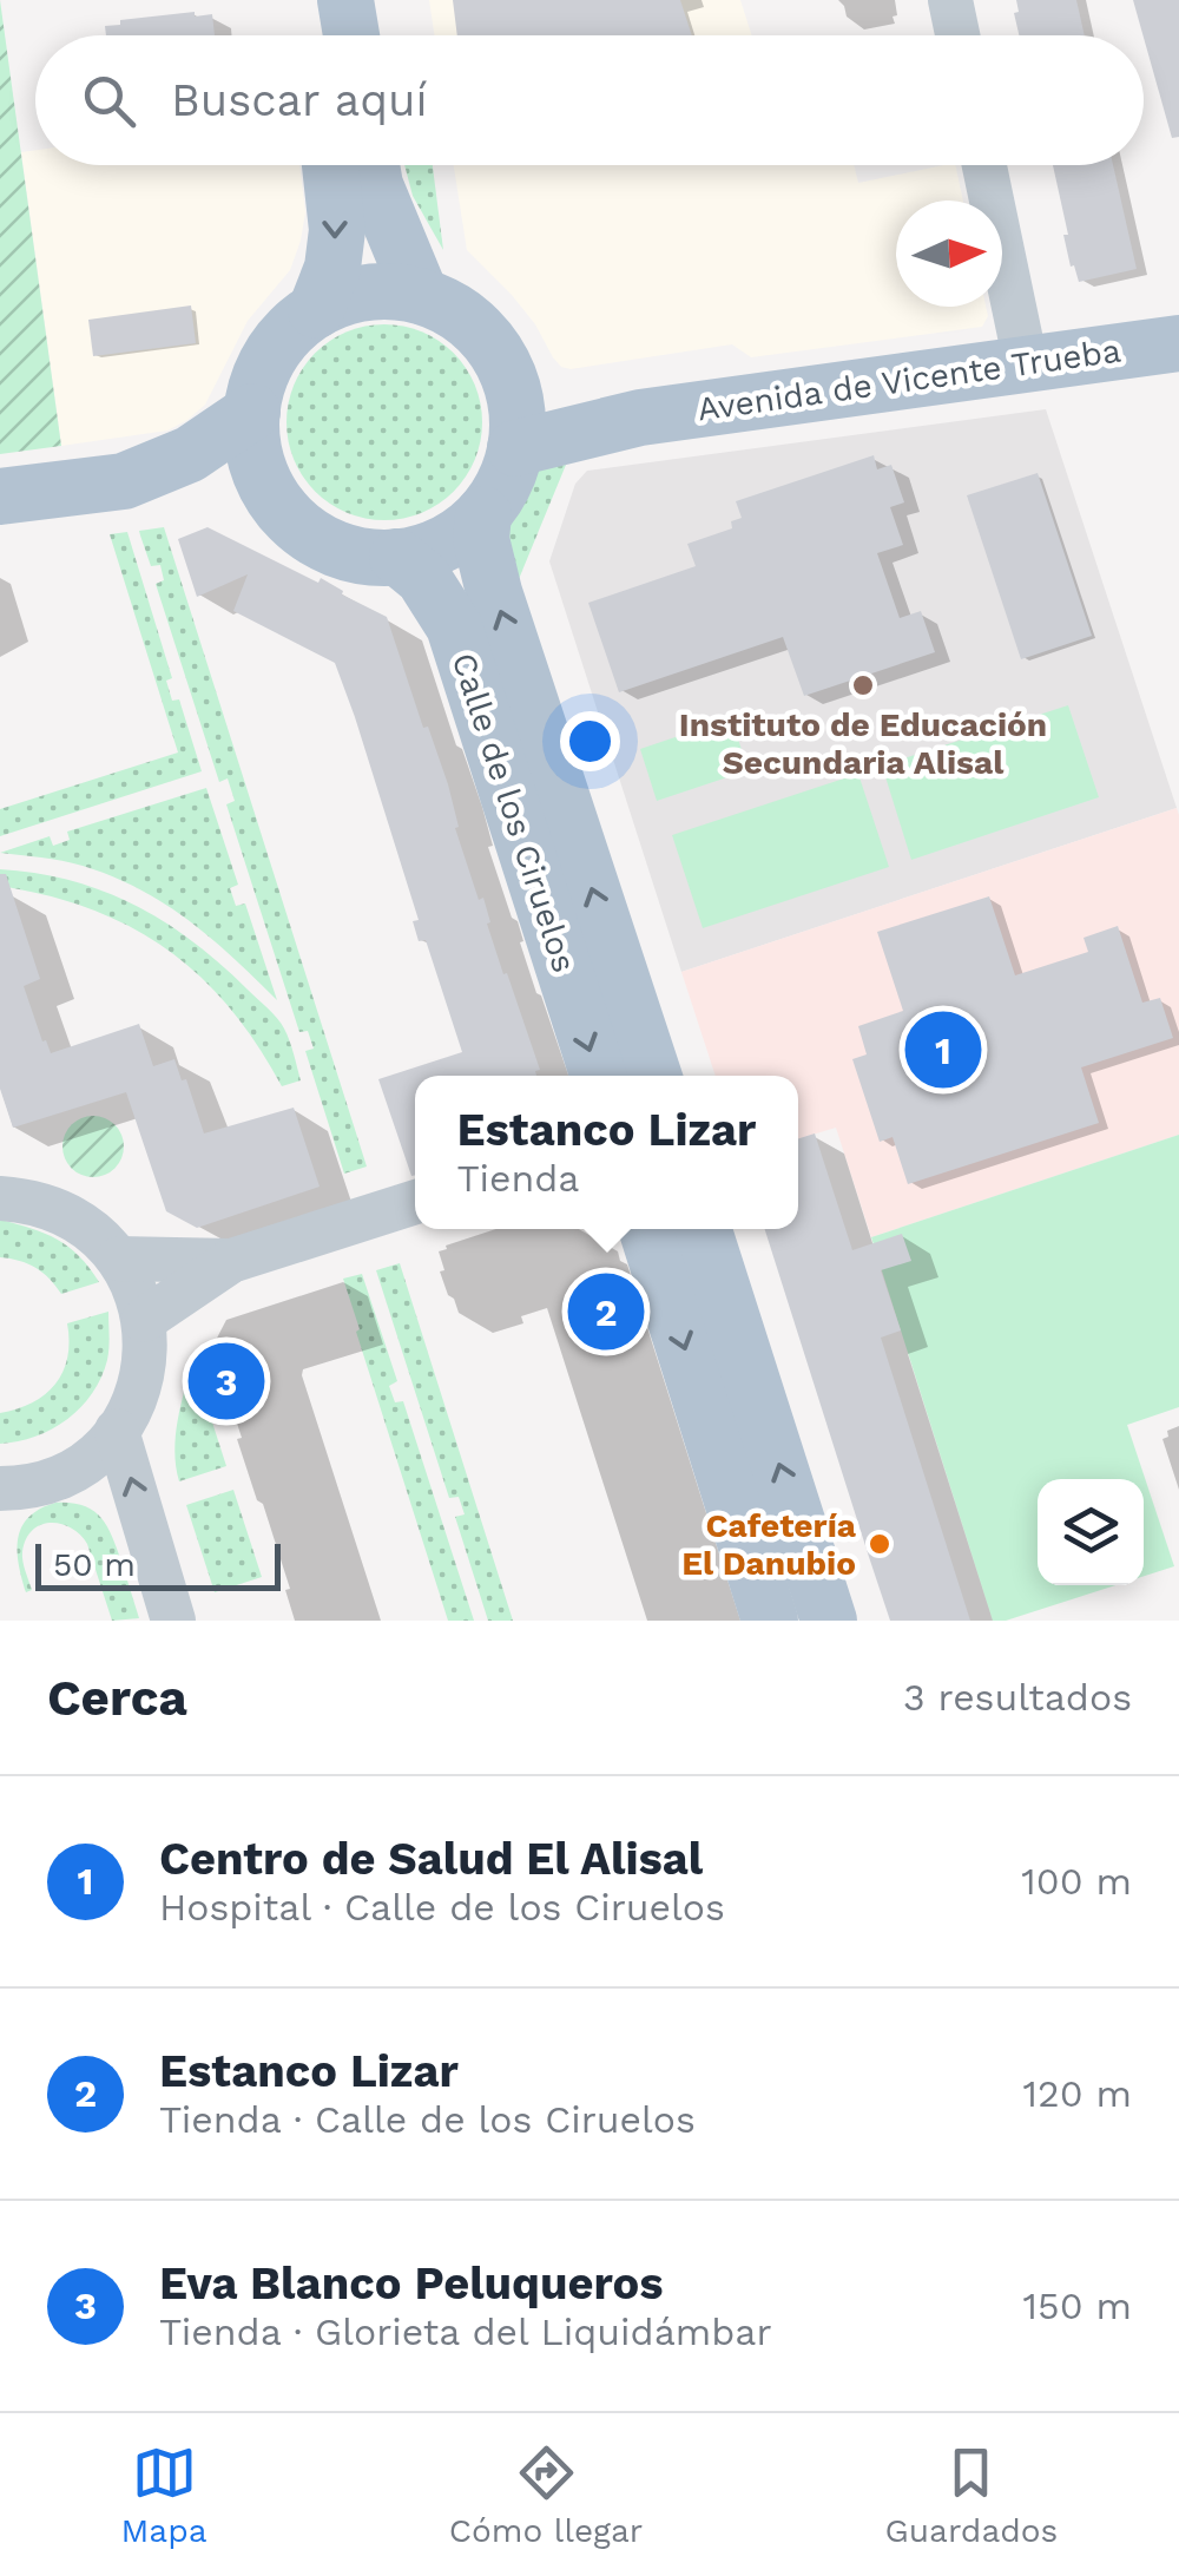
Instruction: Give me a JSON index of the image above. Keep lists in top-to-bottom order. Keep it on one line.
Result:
{"streets":{"main road":["Avenida de Vicente Trueba","Calle de los Ciruelos"]},"crossings":[["Avenida de Vicente Trueba","Calle de los Ciruelos"]],"places":["Instituto de Educación Secundaria Alisal","Cafetería El Danubio"],"scale_bar":"50 m","north":"right","page":{"search":"Buscar aquí","pins":["1","2","3"],"popup":["Estanco Lizar","Tienda"],"scale":"50 m","heading":["Cerca","3 resultados"],"list":[{"mark":"1","name":"Centro de Salud El Alisal","note":"Hospital · Calle de los Ciruelos","value":"100 m"},{"mark":"2","name":"Estanco Lizar","note":"Tienda · Calle de los Ciruelos","value":"120 m"},{"mark":"3","name":"Eva Blanco Peluqueros","note":"Tienda · Glorieta del Liquidámbar","value":"150 m"}],"nav":["Mapa","Cómo llegar","Guardados"]}}
